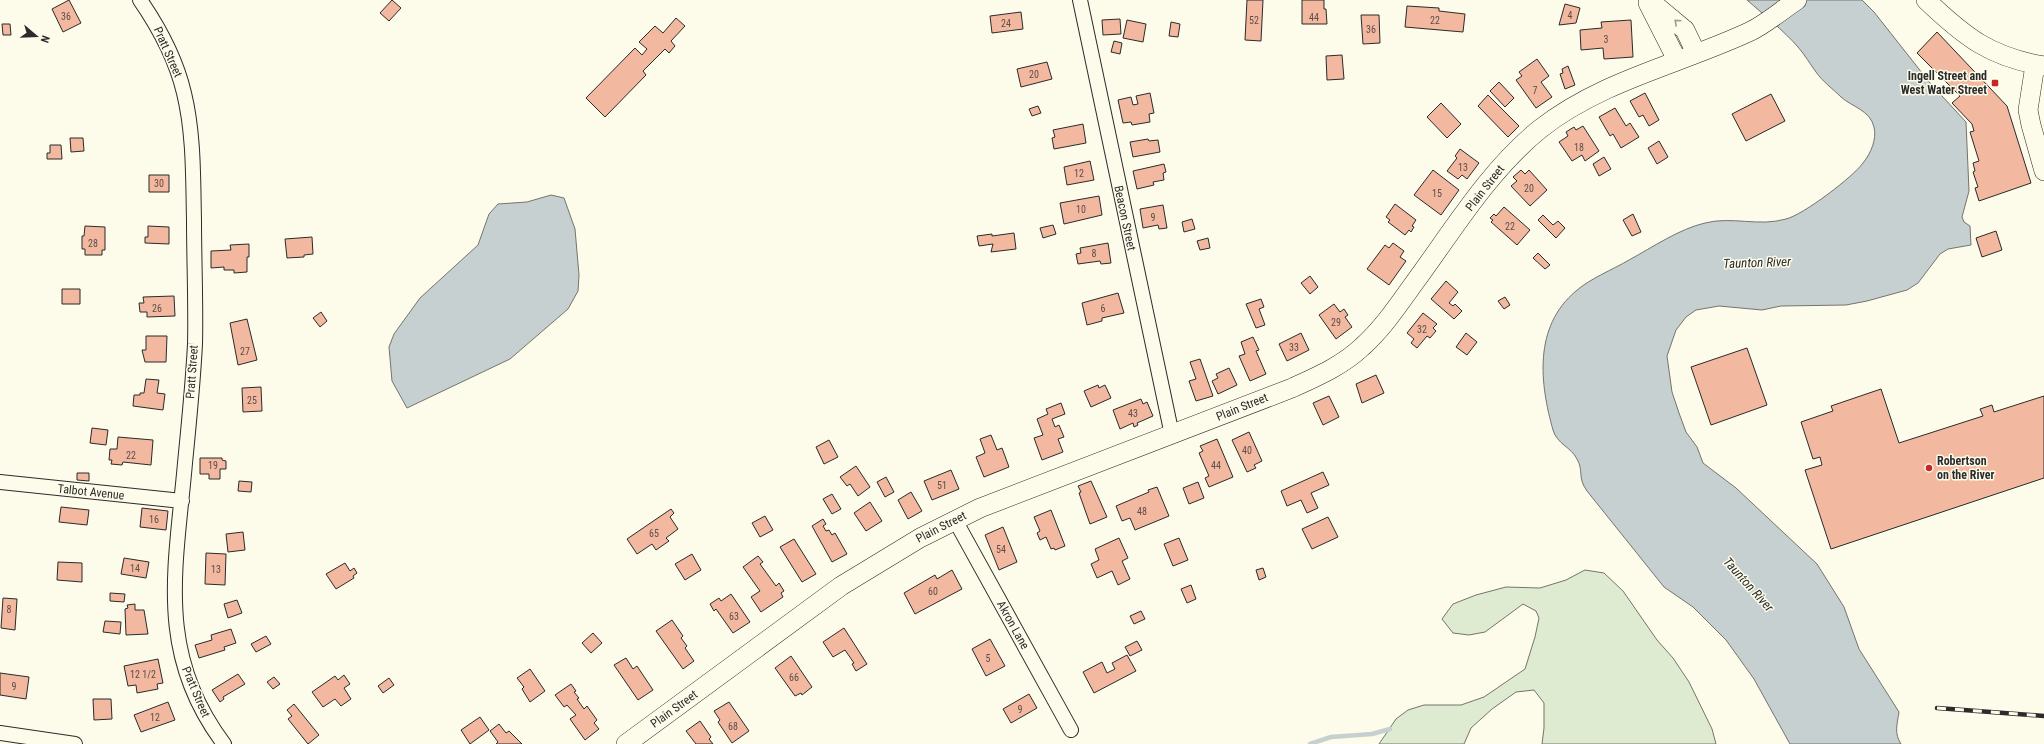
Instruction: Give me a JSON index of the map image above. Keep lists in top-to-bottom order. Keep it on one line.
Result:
{"streets":{"main road":["Plain Street"],"street":["Pratt Street","Beacon Street","Talbot Avenue","Akron Lane"]},"crossings":[["Pratt Street","Talbot Avenue"],["Plain Street","Beacon Street"],["Plain Street","Akron Lane"]],"water":["Taunton River"],"places":{"transit":["Ingell Street and West Water Street"],"other":["Robertson on the River"]},"house_numbers":["4","36","44","52","22","24","36","3","20","7","18","13","12","30","20","15","10","9","22","28","8","26","6","29","32","33","27","25","43","40","22","19","44","51","48","16","65","54","14","13","60","8","63","5","12 1/2","66","9","9","12","68"],"north":"right"}
